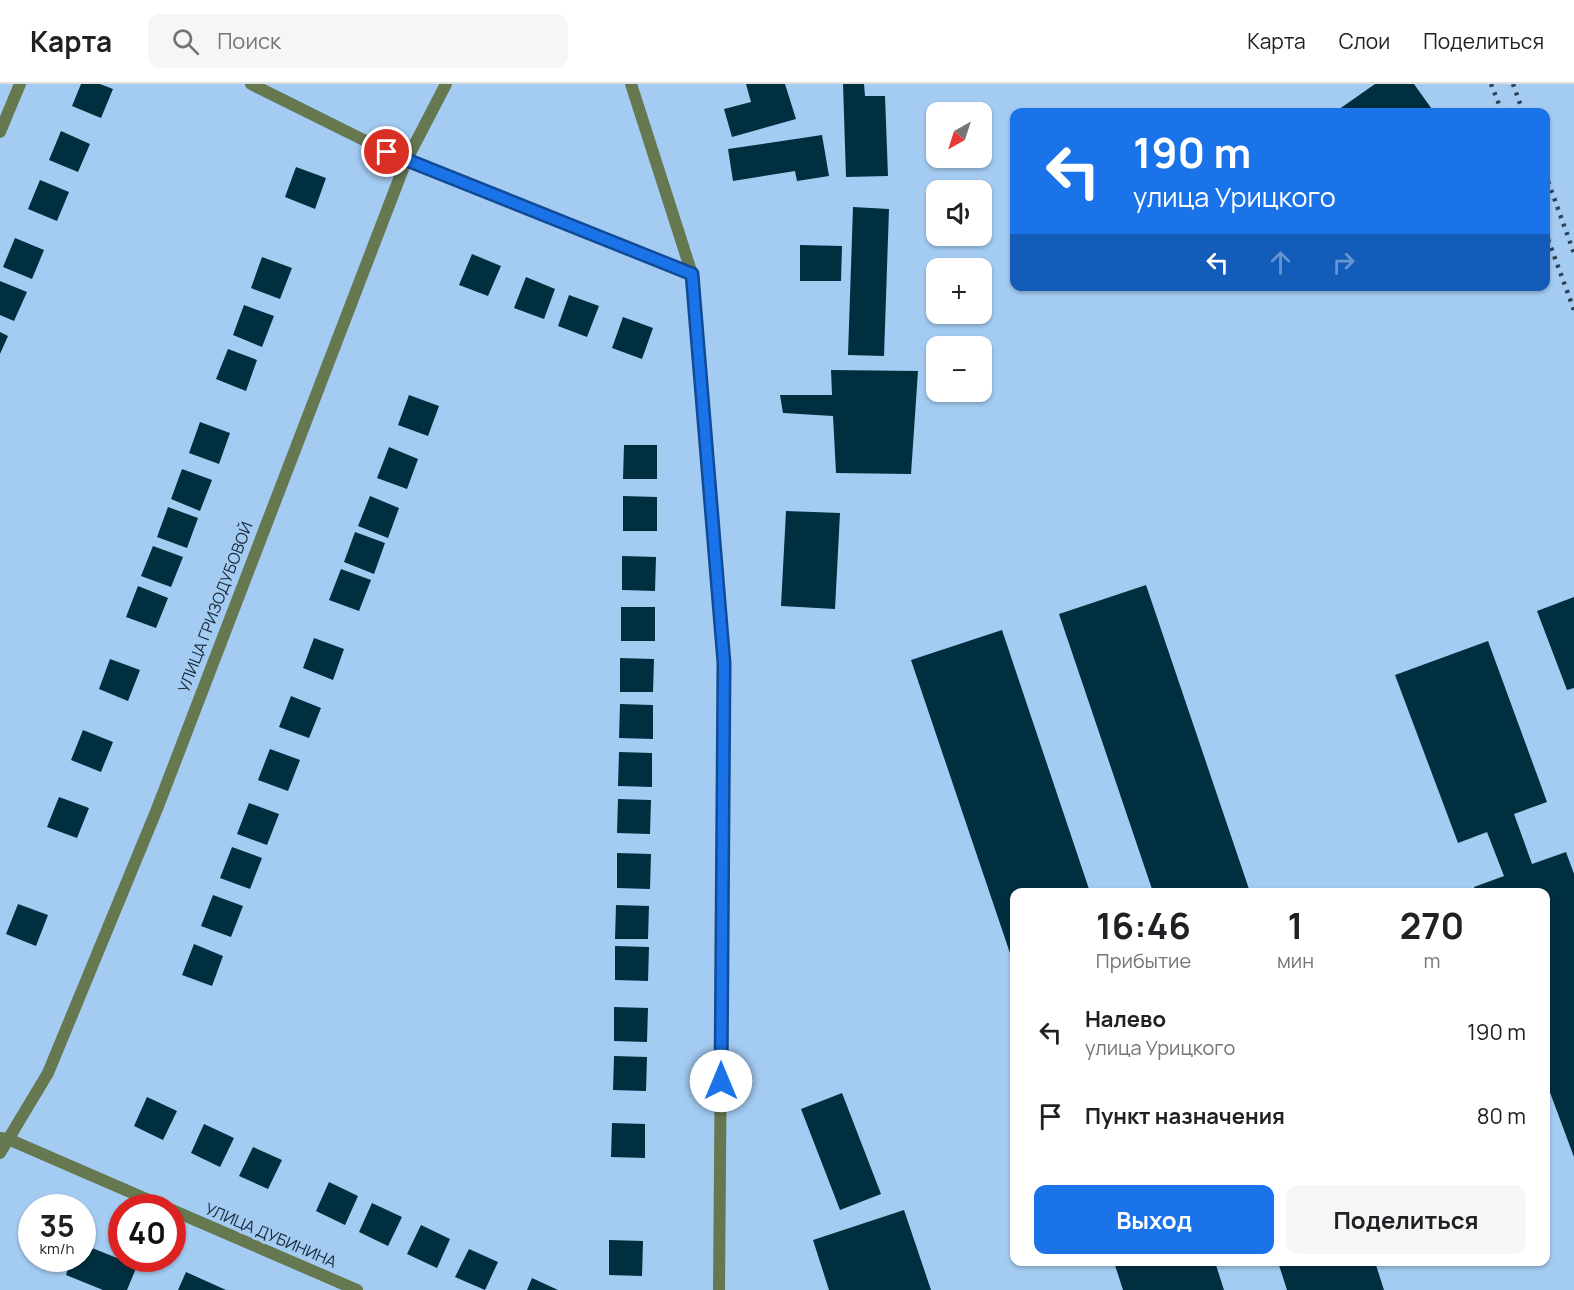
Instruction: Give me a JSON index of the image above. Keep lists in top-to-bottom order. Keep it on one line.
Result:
{"streets":{"street":["УЛИЦА ГРИЗОДУБОВОЙ","УЛИЦА ДУБИНИНА"]},"north":"bottom left","page":{"header":"Карта","search":"Поиск","nav":["Карта","Слои","Поделиться"],"map_buttons":["+","−"],"turn":["190 m","улица Урицкого"],"eta":["16:46","Прибытие","1","мин","270","m"],"list":[{"name":"Налево","note":"улица Урицкого","value":"190 m"},{"name":"Пункт назначения","value":"80 m"}],"buttons":["Выход","Поделиться"],"speed":"35 km/h","limit":"40"}}
